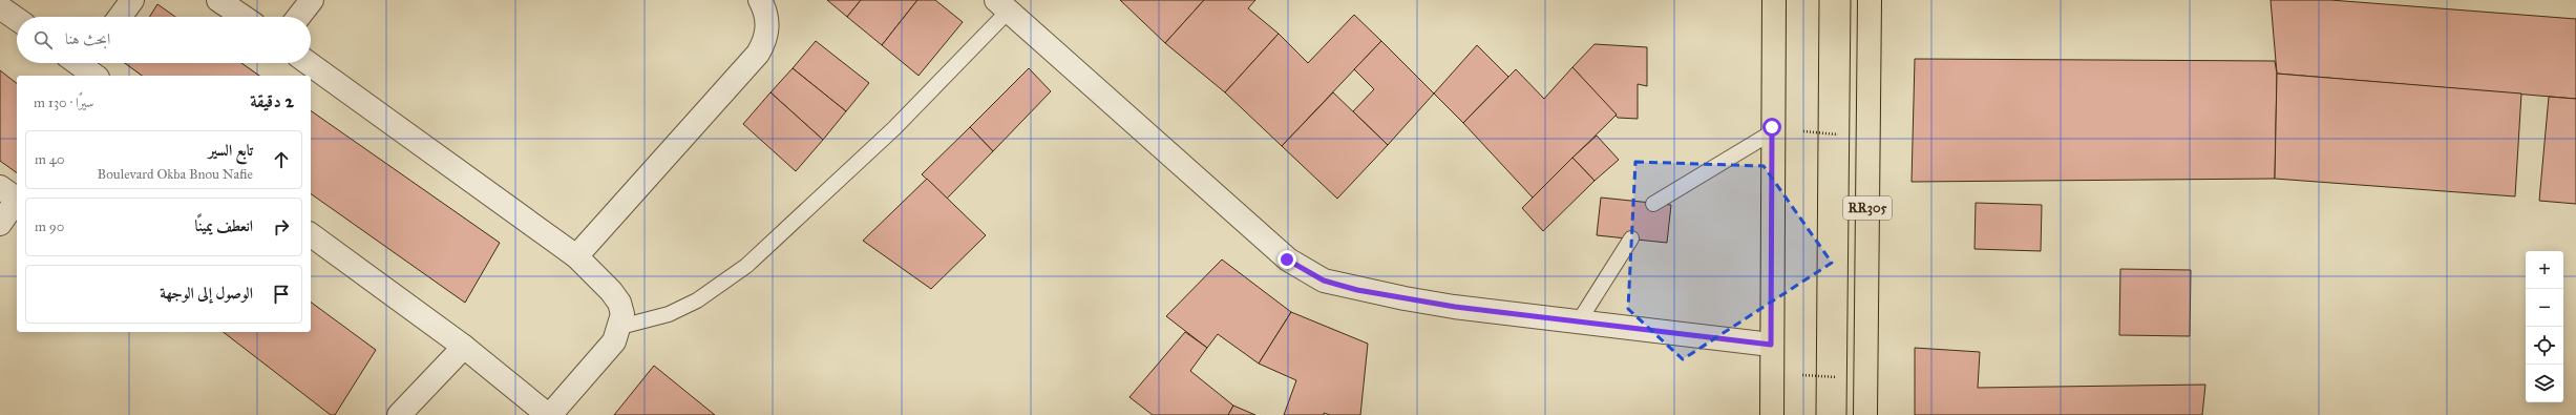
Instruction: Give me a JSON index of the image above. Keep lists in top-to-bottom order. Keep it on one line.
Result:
{"streets":{"main road":["RR305"]},"page":{"search":"ابحث هنا","heading":["2 دقيقة","سيرًا · 130 m"],"list":[["تابع السير","Boulevard Okba Bnou Nafie","40 m"],["انعطف يمينًا","90 m"],"الوصول إلى الوجهة"],"map_buttons":["+","−"]}}
